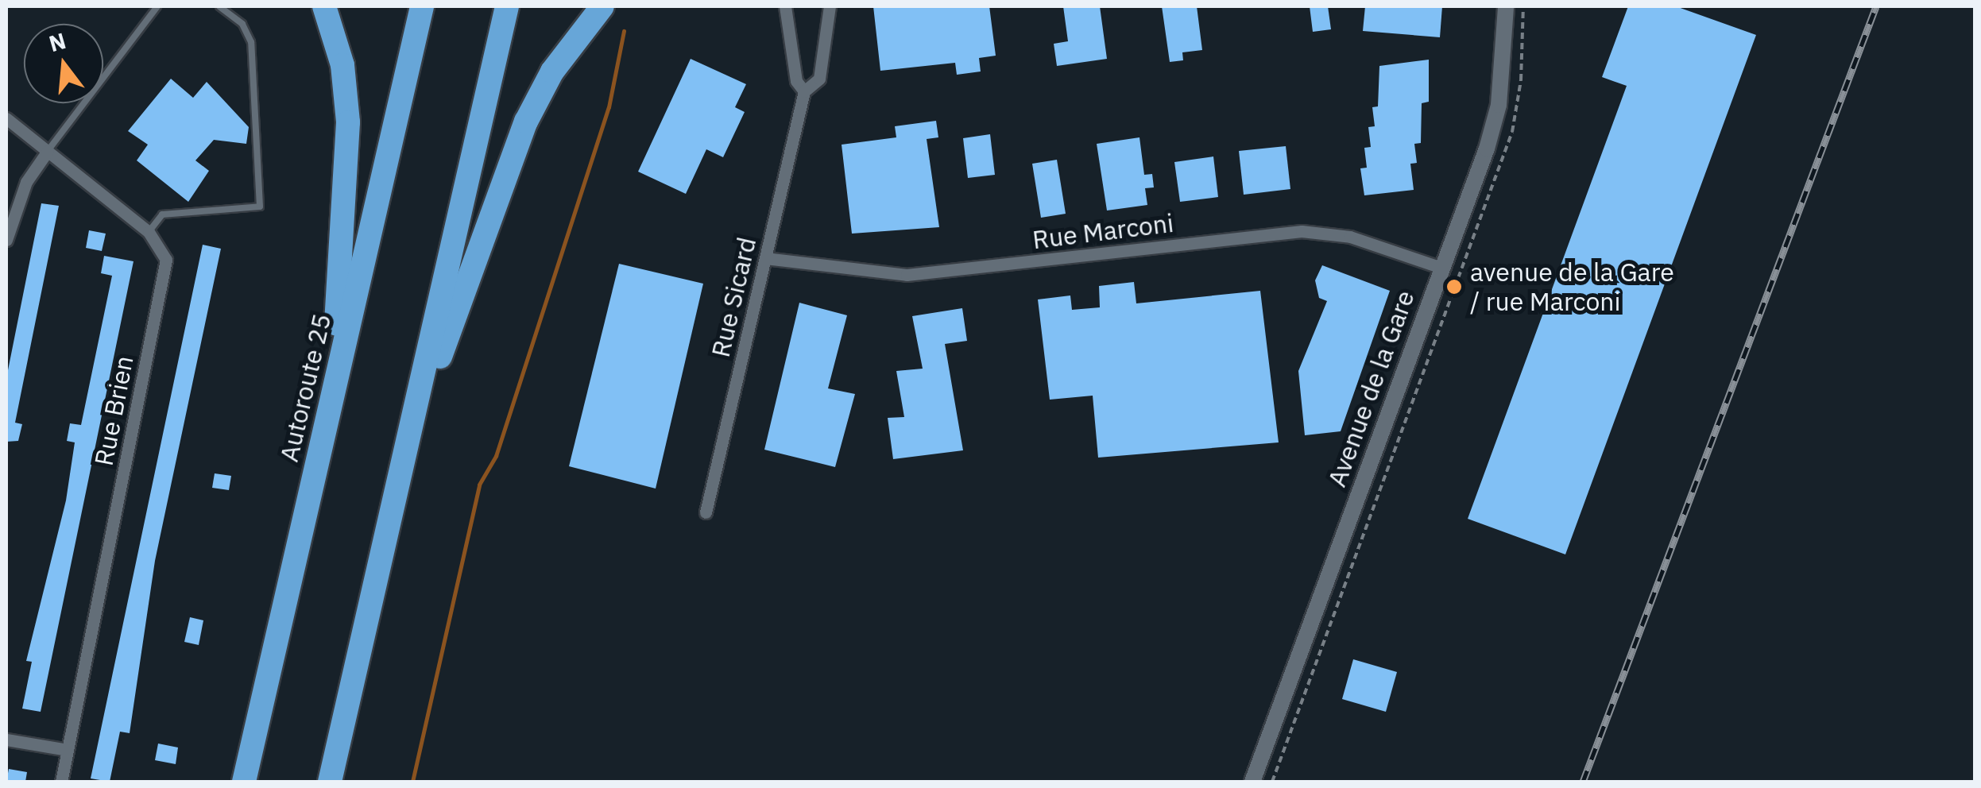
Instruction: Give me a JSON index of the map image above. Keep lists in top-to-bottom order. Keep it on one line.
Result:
{"streets":{"highway":["Autoroute 25"],"street":["Rue Marconi","Rue Sicard","Avenue de la Gare","Rue Brien"]},"crossings":[["Rue Marconi","Rue Sicard"],["Rue Marconi","Avenue de la Gare"]],"places":["avenue de la Gare / rue Marconi"],"north":"top"}
